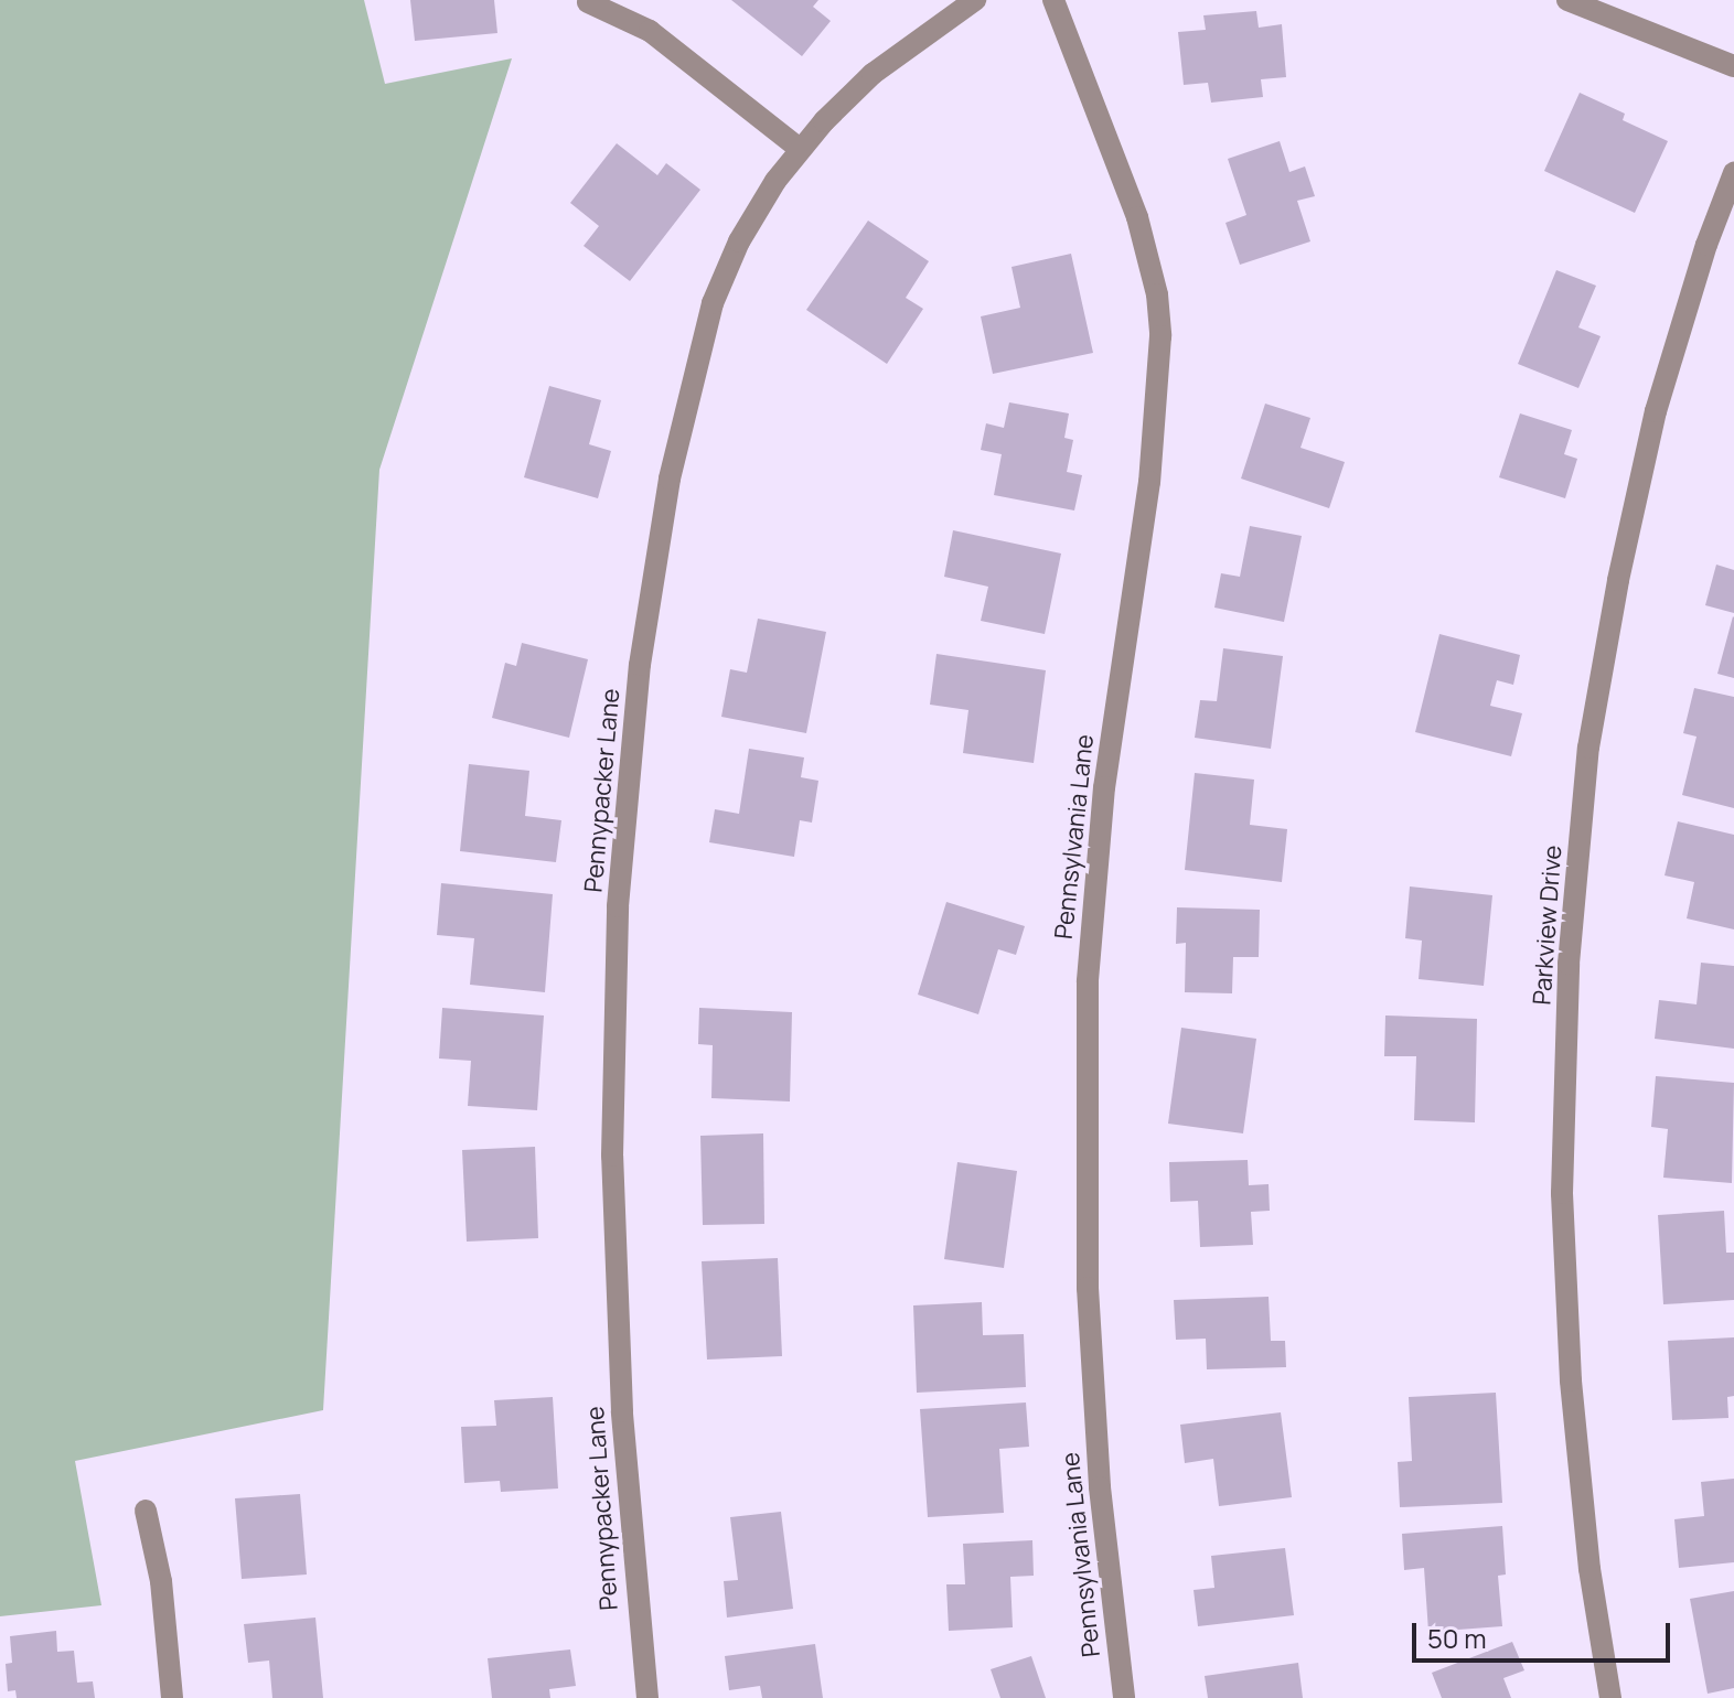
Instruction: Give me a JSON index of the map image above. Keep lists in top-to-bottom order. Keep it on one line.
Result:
{"streets":{"street":["Pennypacker Lane","Pennsylvania Lane","Parkview Drive"]},"scale_bar":"50 m"}
